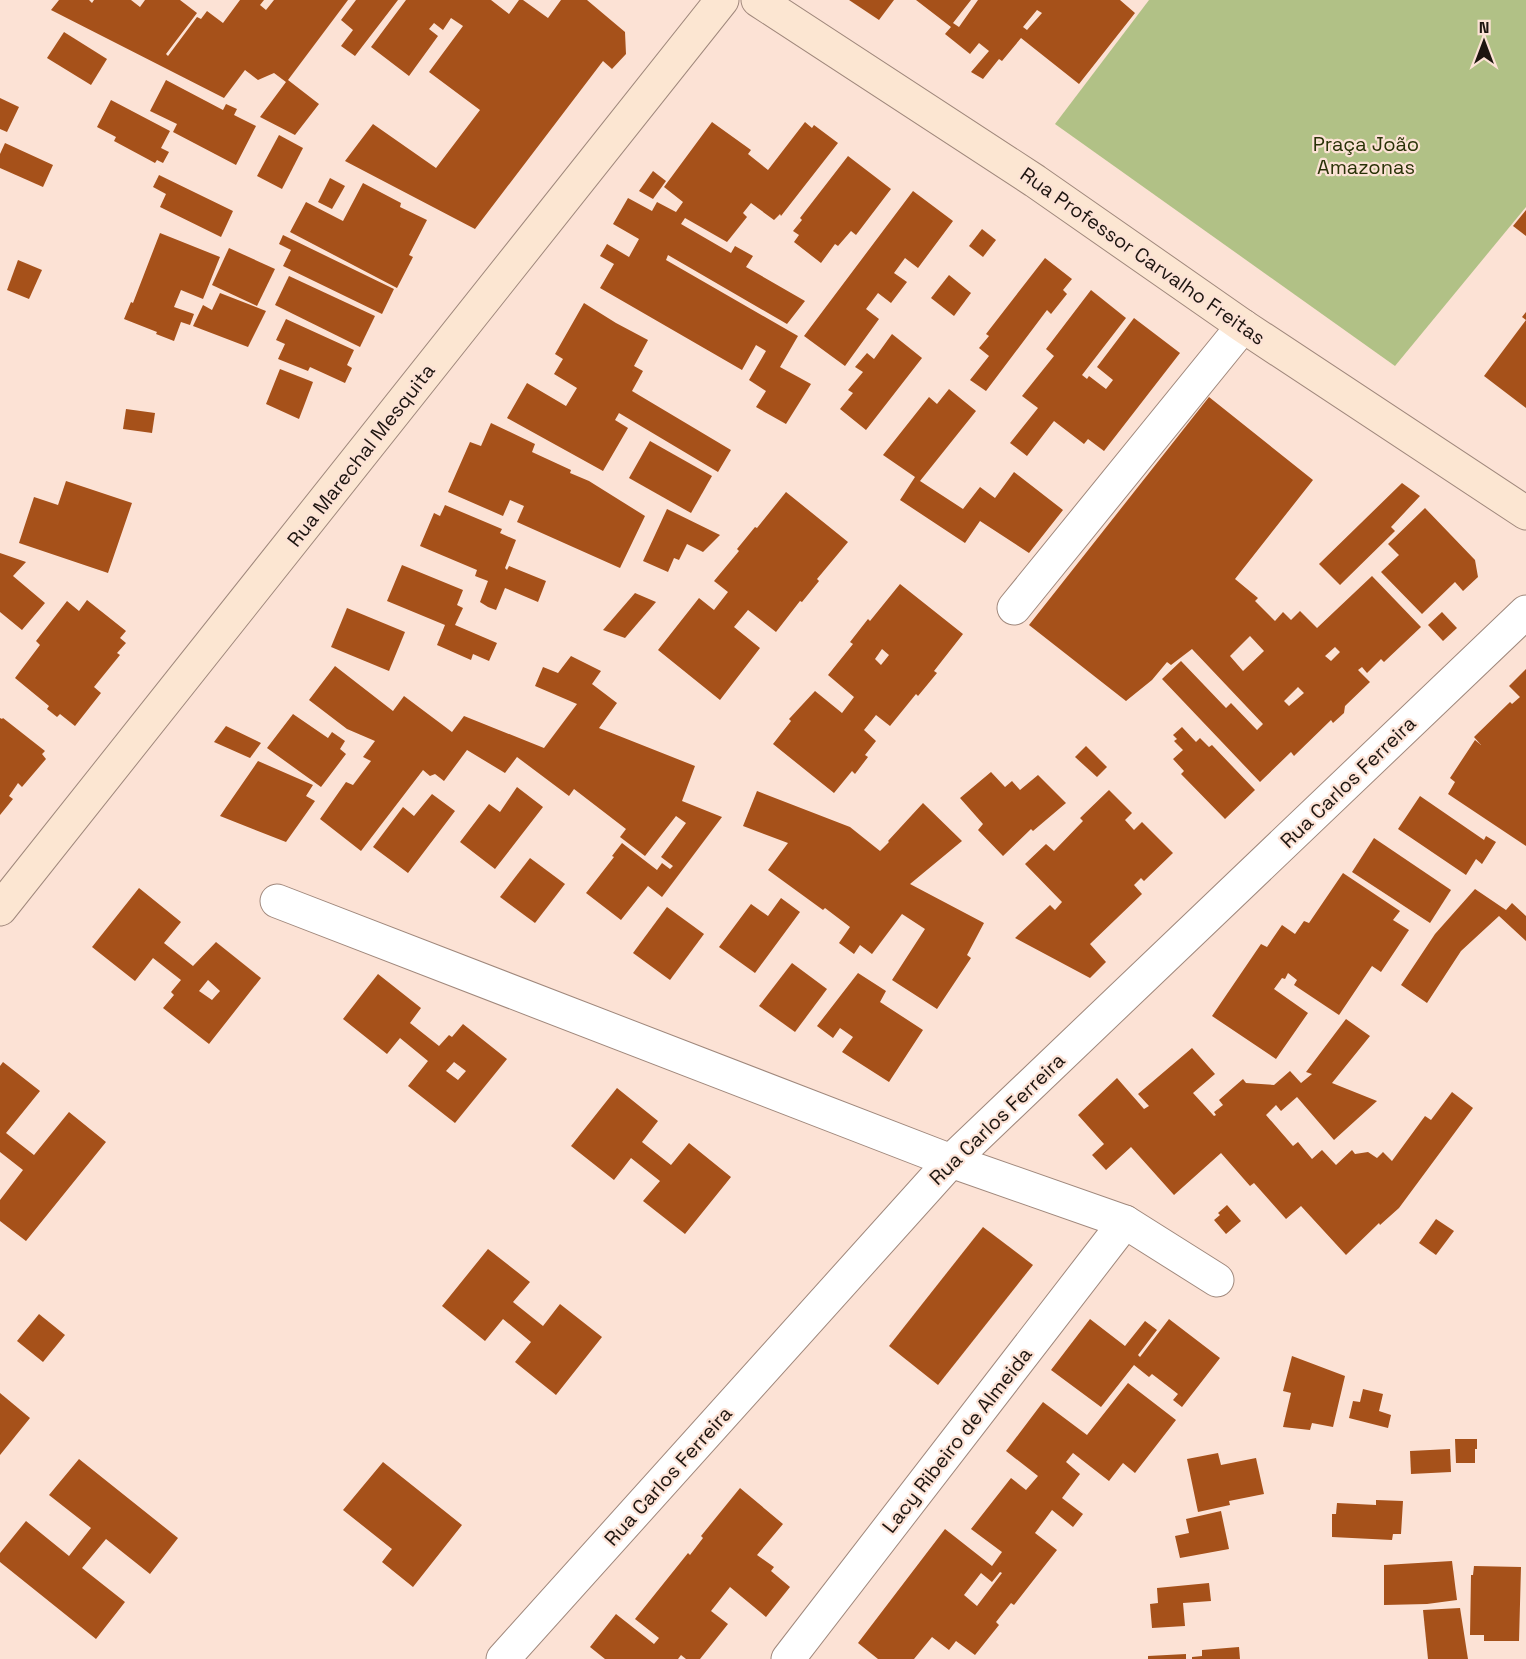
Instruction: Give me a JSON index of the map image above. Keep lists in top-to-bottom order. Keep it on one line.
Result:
{"streets":{"street":["Rua Professor Carvalho Freitas","Rua Marechal Mesquita","Rua Carlos Ferreira","Lacy Ribeiro de Almeida"]},"parks":["Praça João Amazonas"],"north":"top"}
